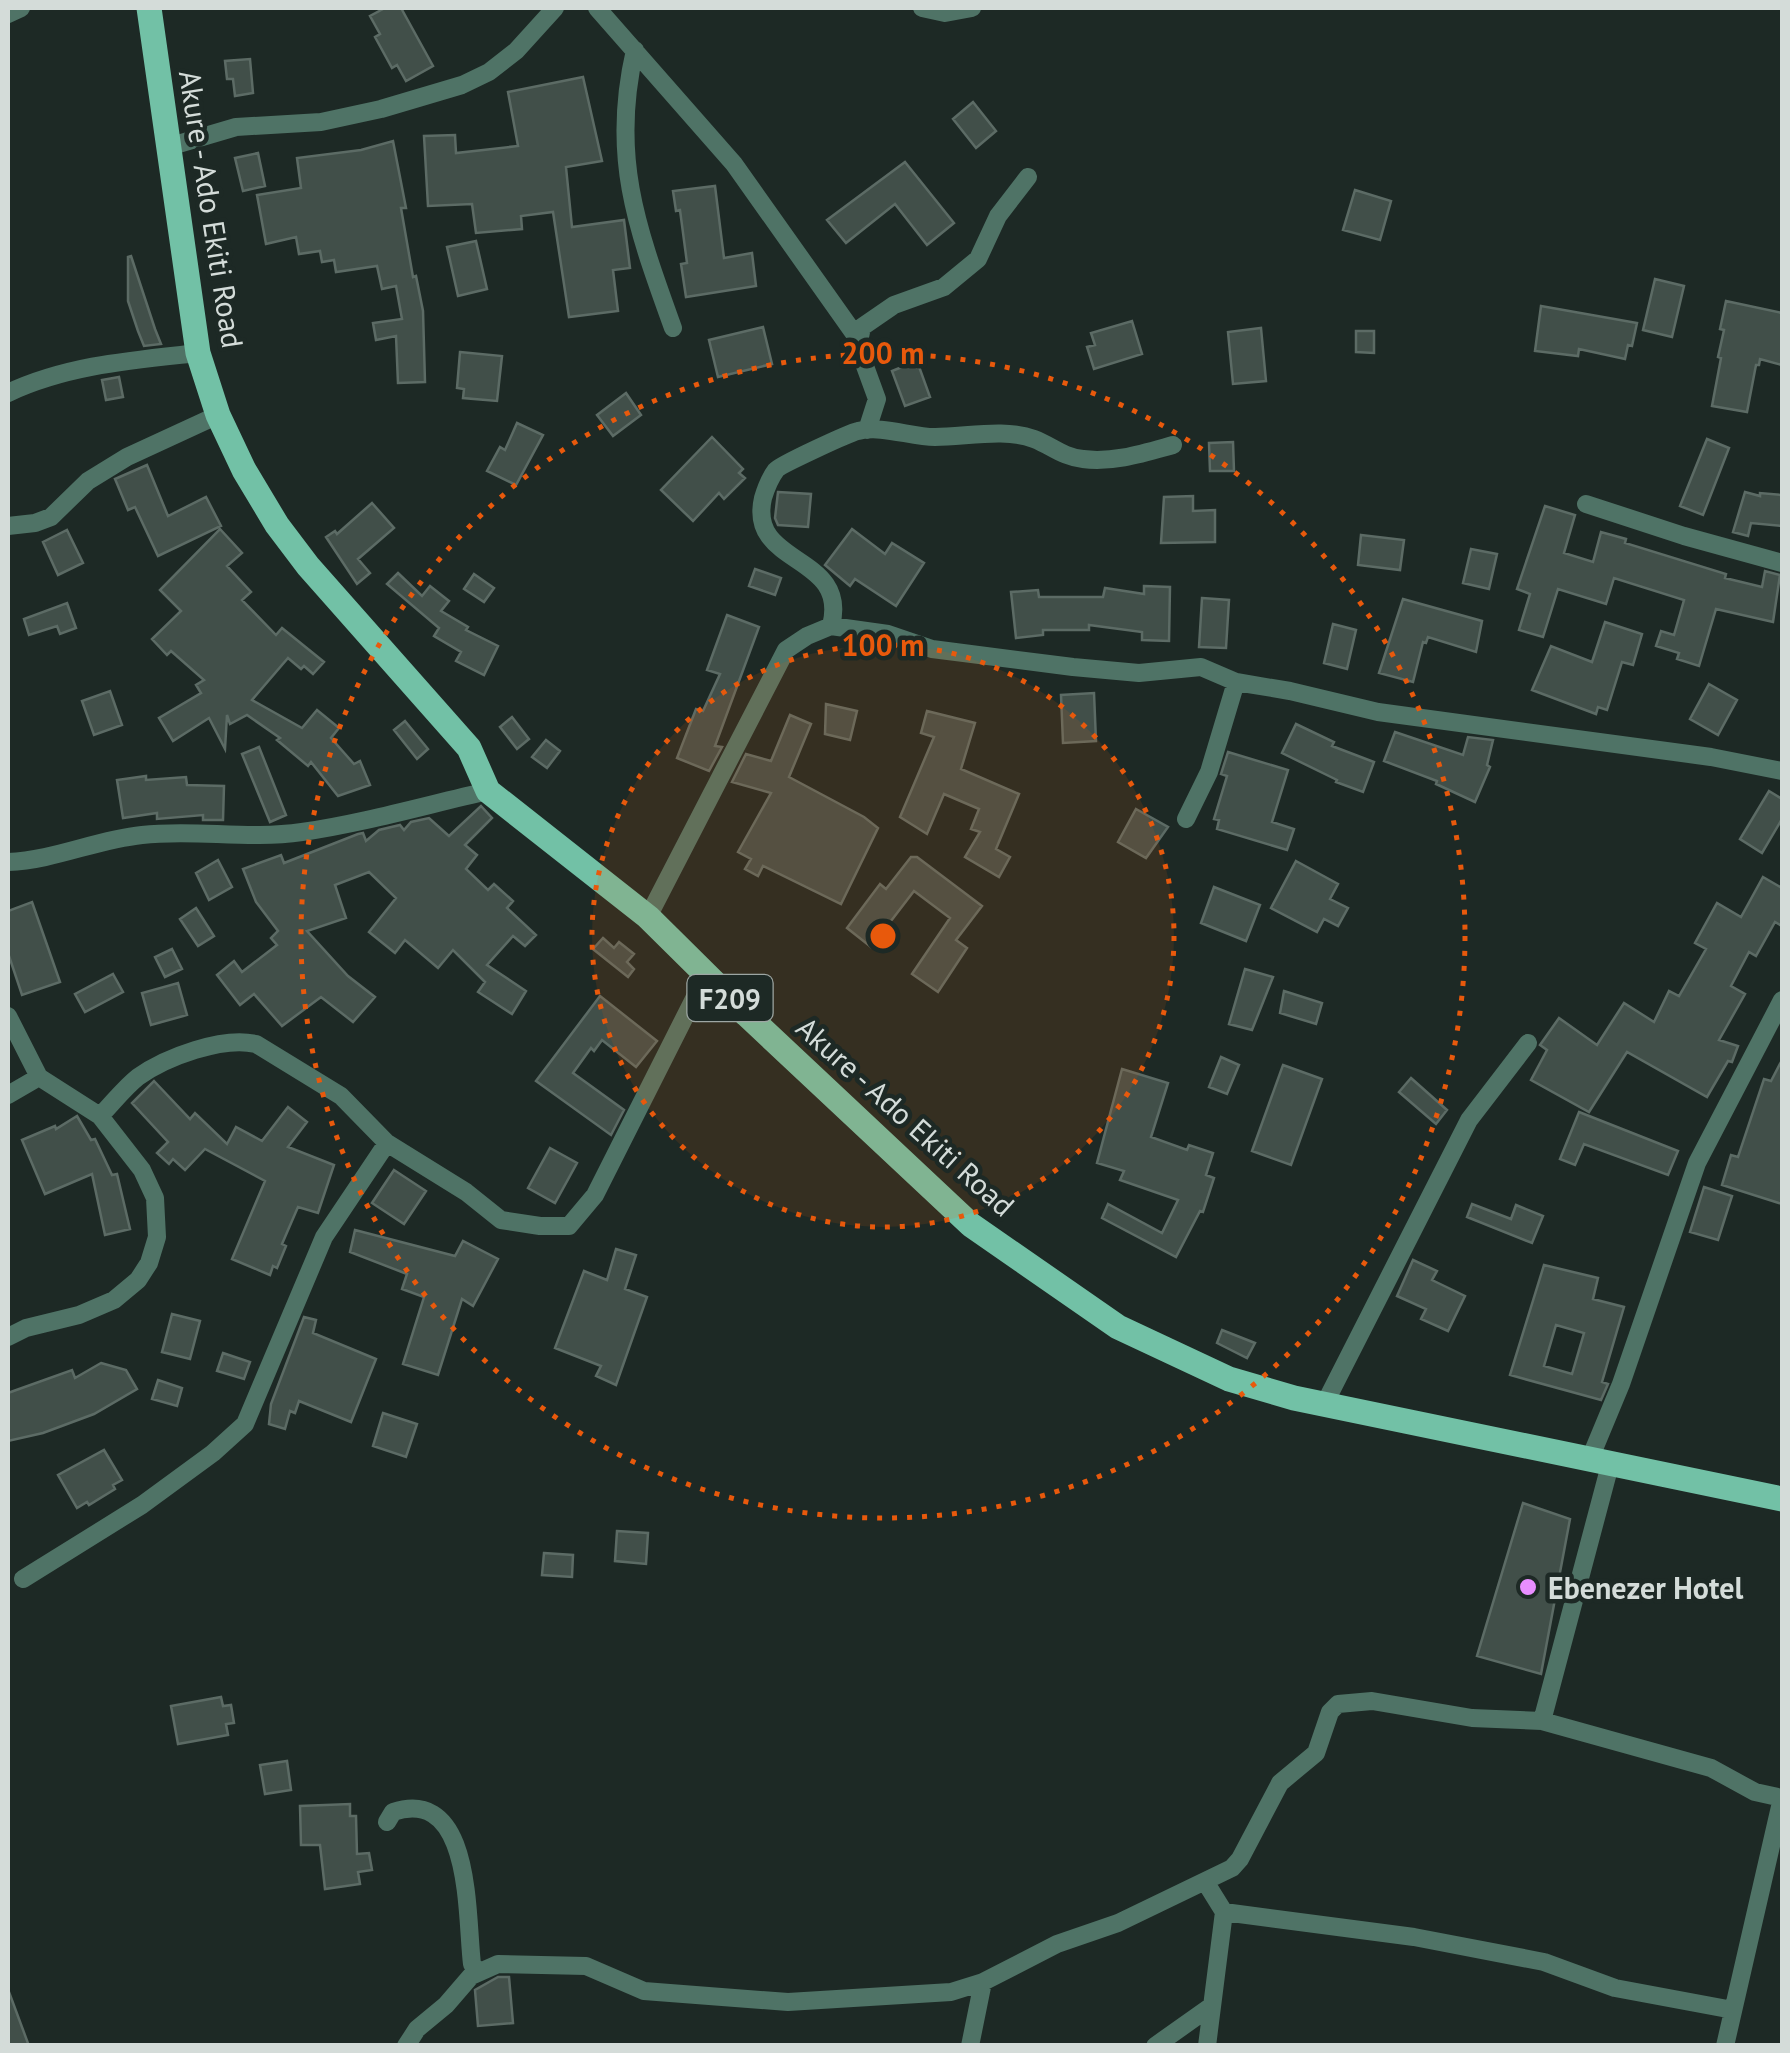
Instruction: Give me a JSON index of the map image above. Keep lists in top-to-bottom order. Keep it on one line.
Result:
{"streets":{"main road":["Akure - Ado Ekiti Road","F209"]},"places":["Ebenezer Hotel"],"rings":["200 m","100 m"]}
